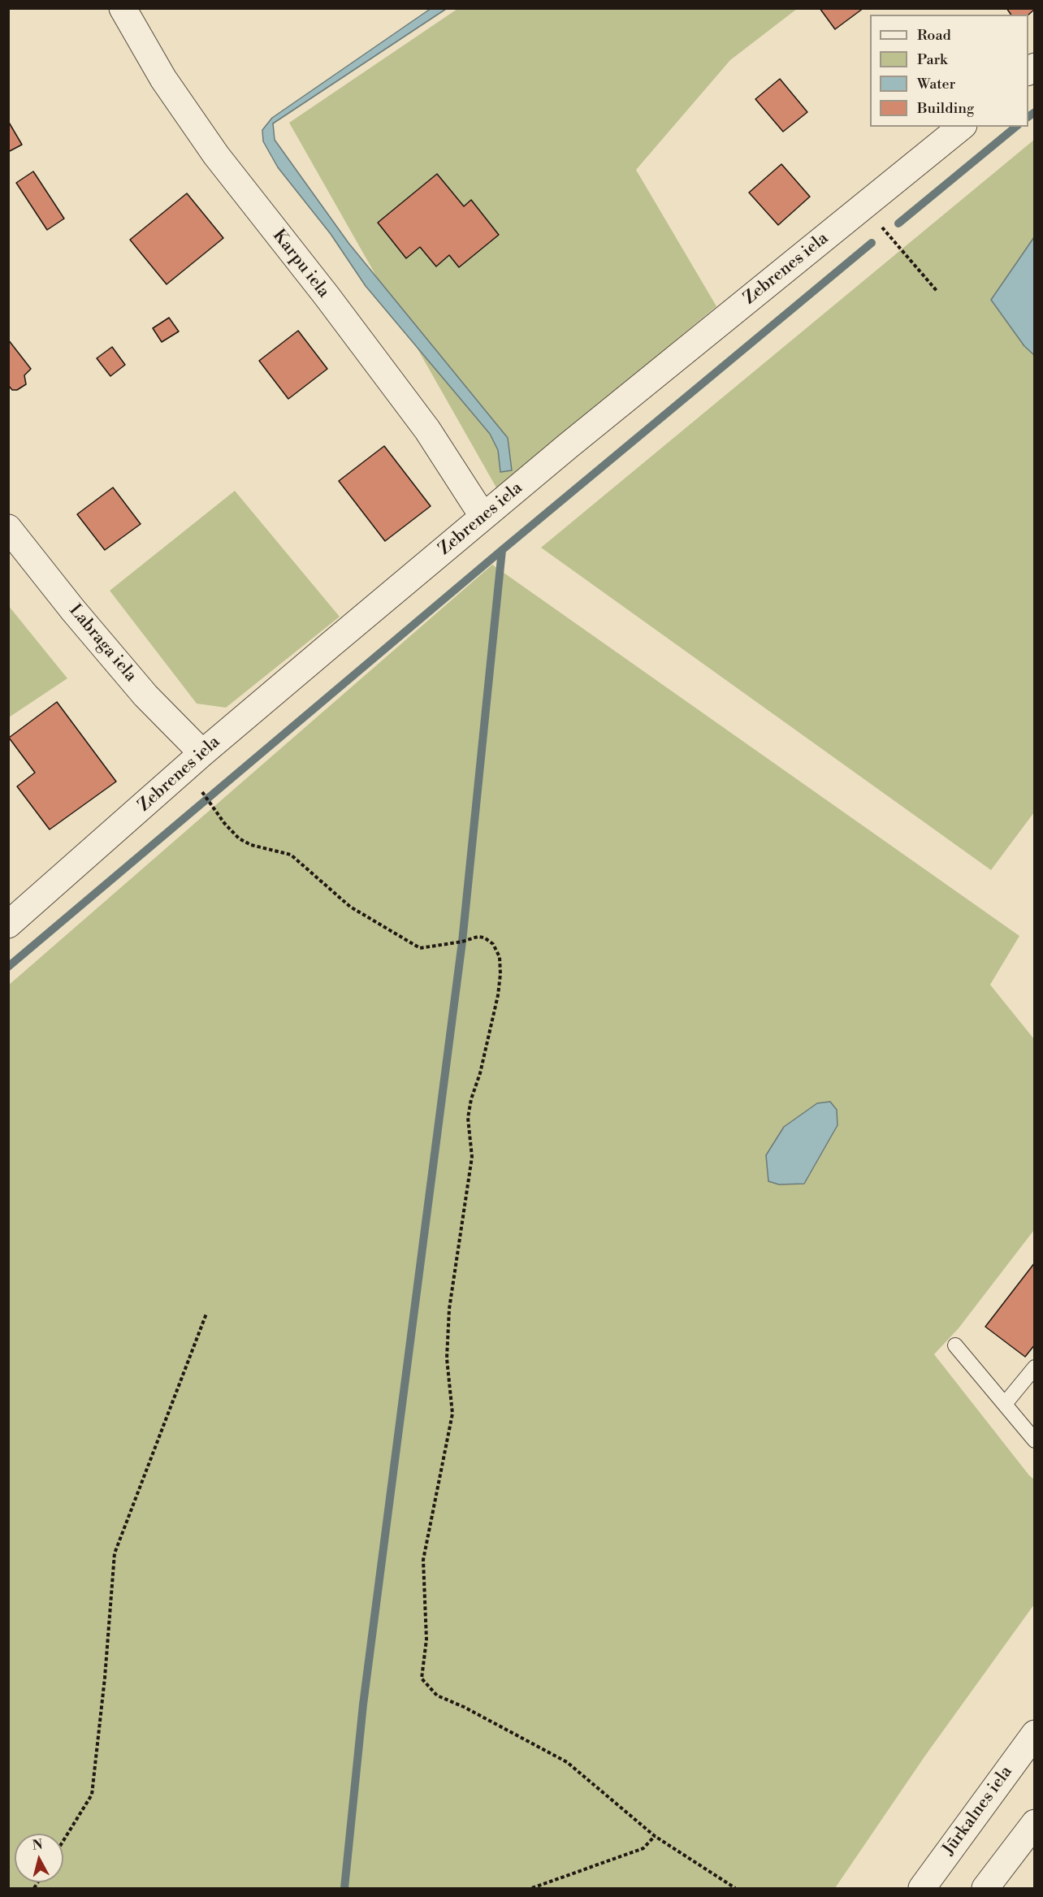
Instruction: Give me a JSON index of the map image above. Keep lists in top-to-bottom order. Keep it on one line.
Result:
{"streets":{"street":["Karpu iela","Zebrenes iela","Labraga iela","Jūrkalnes iela"]},"crossings":[["Karpu iela","Zebrenes iela"],["Zebrenes iela","Labraga iela"]],"legend":["Road","Park","Water","Building"],"north":"top"}
